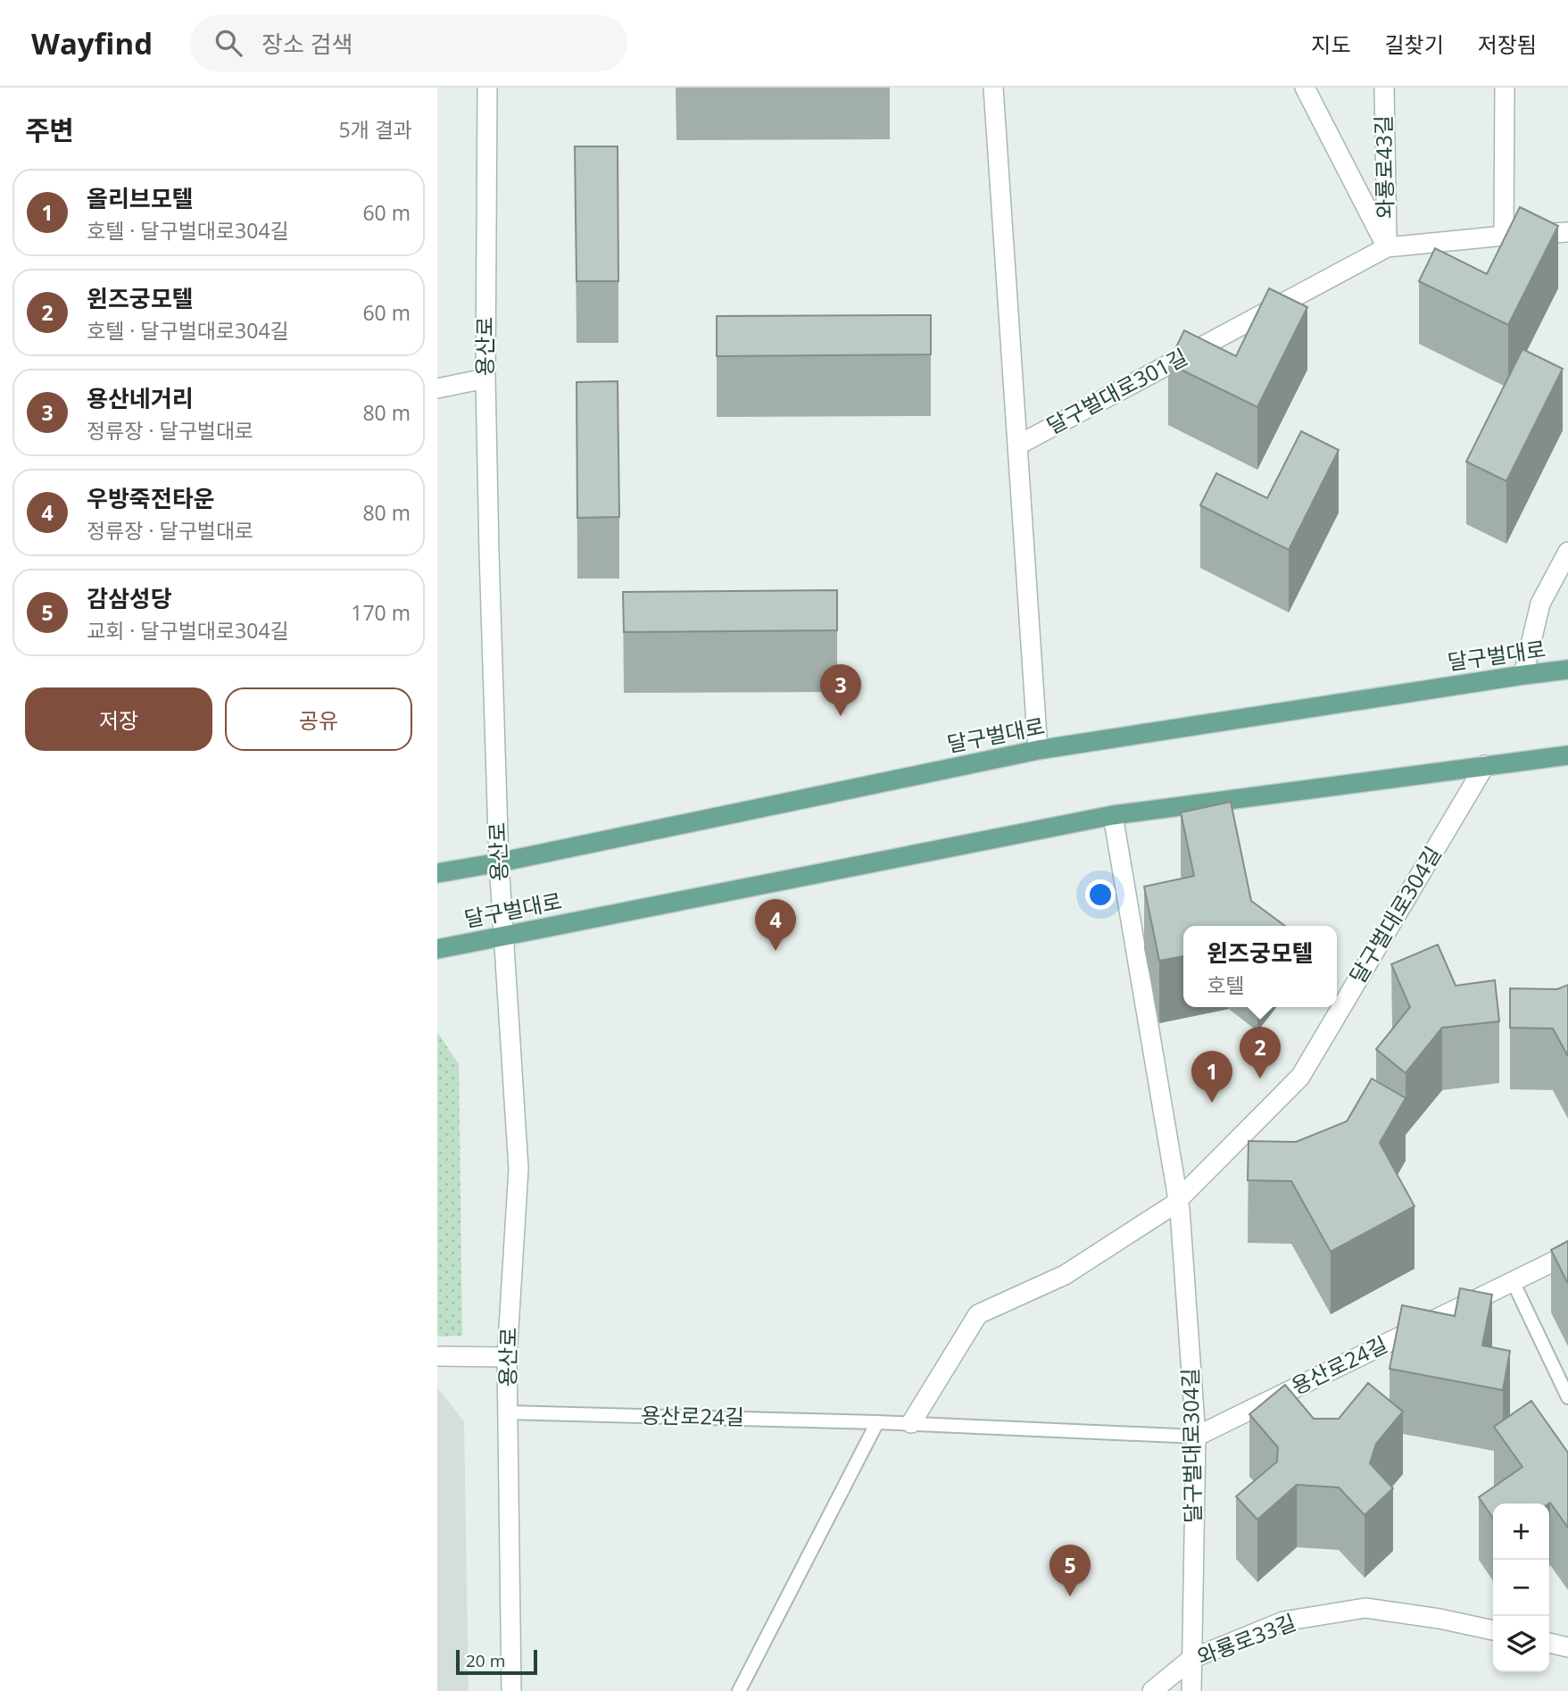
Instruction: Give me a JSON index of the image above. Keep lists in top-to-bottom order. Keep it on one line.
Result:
{"streets":{"main road":["달구벌대로"],"street":["와룡로43길","용산로","달구벌대로301길","달구벌대로304길","용산로24길","와룡로33길"]},"crossings":[["와룡로43길","달구벌대로301길"],["용산로","달구벌대로"],["용산로","용산로24길"],["달구벌대로301길","달구벌대로"],["달구벌대로","달구벌대로304길"],["달구벌대로304길","용산로24길"],["달구벌대로304길","와룡로33길"]],"scale_bar":"20 m","page":{"header":"Wayfind","search":"장소 검색","nav":["지도","길찾기","저장됨"],"heading":["주변","5개 결과"],"list":[{"mark":"1","name":"올리브모텔","note":"호텔 · 달구벌대로304길","value":"60 m"},{"mark":"2","name":"윈즈궁모텔","note":"호텔 · 달구벌대로304길","value":"60 m"},{"mark":"3","name":"용산네거리","note":"정류장 · 달구벌대로","value":"80 m"},{"mark":"4","name":"우방죽전타운","note":"정류장 · 달구벌대로","value":"80 m"},{"mark":"5","name":"감삼성당","note":"교회 · 달구벌대로304길","value":"170 m"}],"pins":["3","4","2","1","5"],"buttons":["저장","공유"],"popup":["윈즈궁모텔","호텔"],"map_buttons":["+","−"],"scale":"20 m"}}
